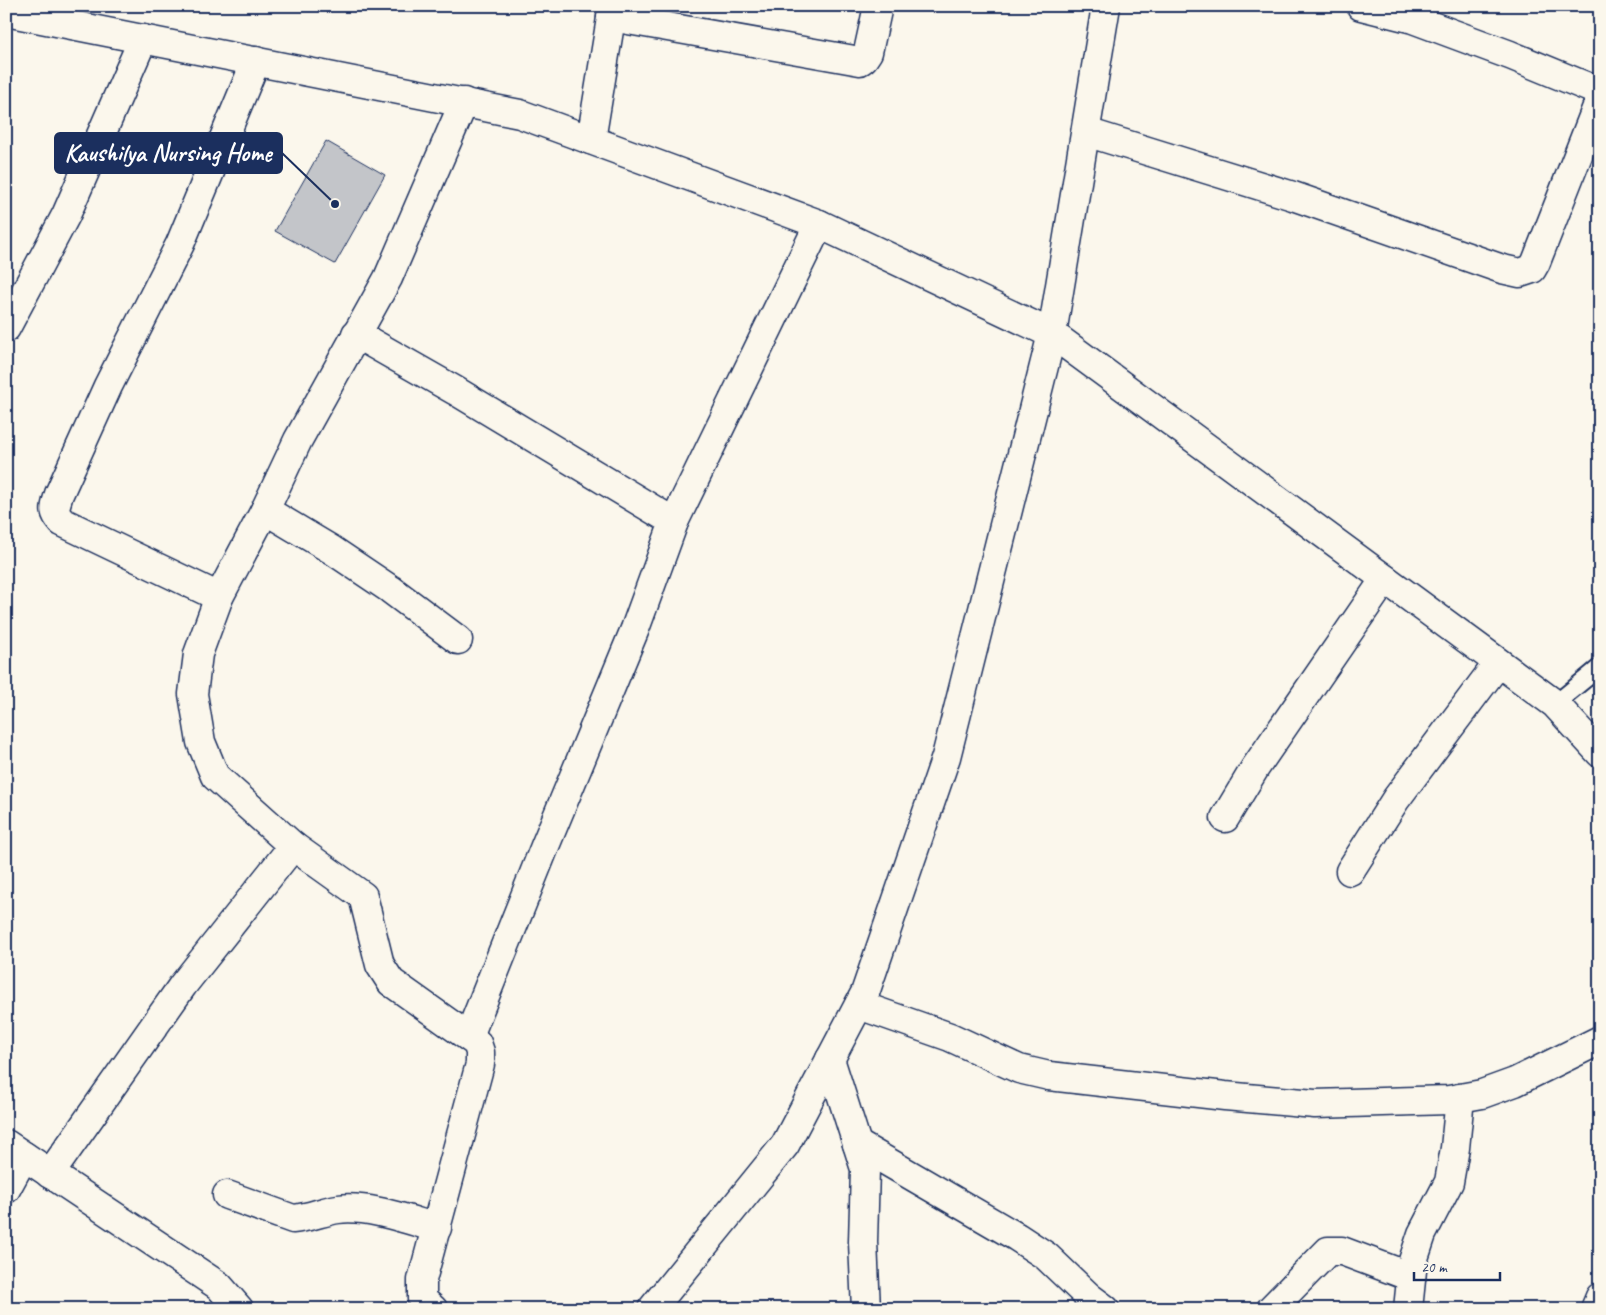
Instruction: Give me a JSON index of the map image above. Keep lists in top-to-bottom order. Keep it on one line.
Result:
{"places":["Kaushilya Nursing Home"],"scale_bar":"20 m"}
